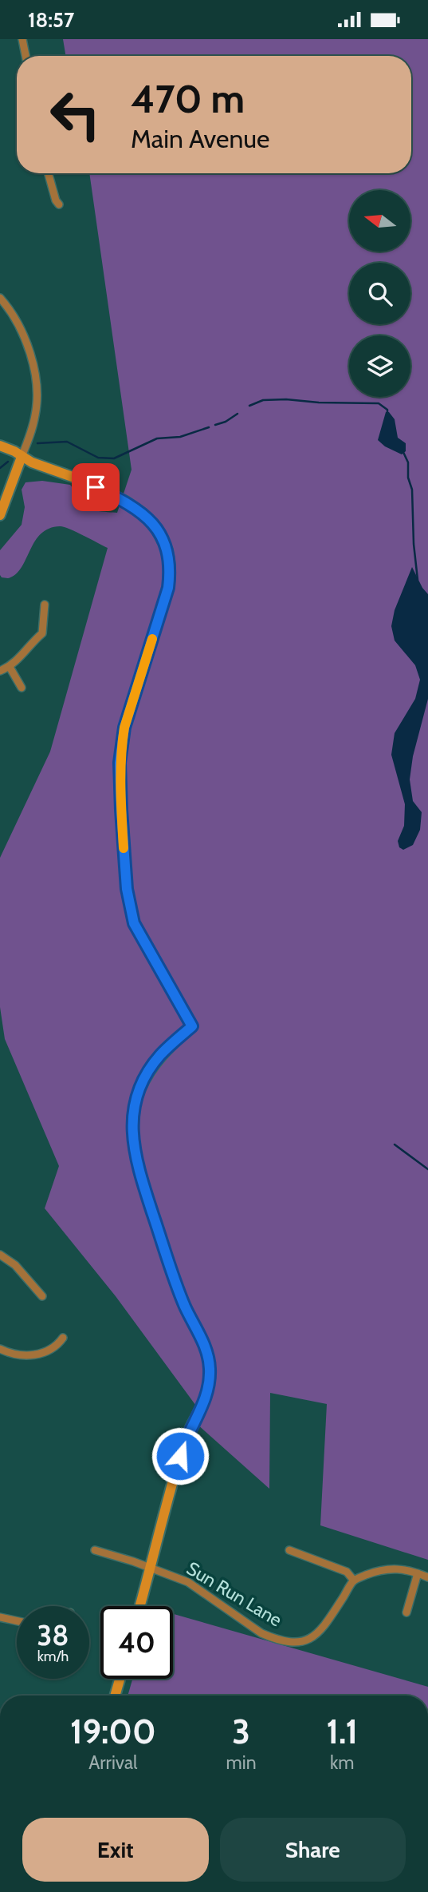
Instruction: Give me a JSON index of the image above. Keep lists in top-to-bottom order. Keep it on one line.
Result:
{"streets":{"street":["Sun Run Lane"]},"north":"left","page":{"status":"18:57","turn":["470 m","Main Avenue"],"speed":"38 km/h","limit":"40","eta":["19:00","Arrival","3","min","1.1","km"],"buttons":["Exit","Share"]}}
